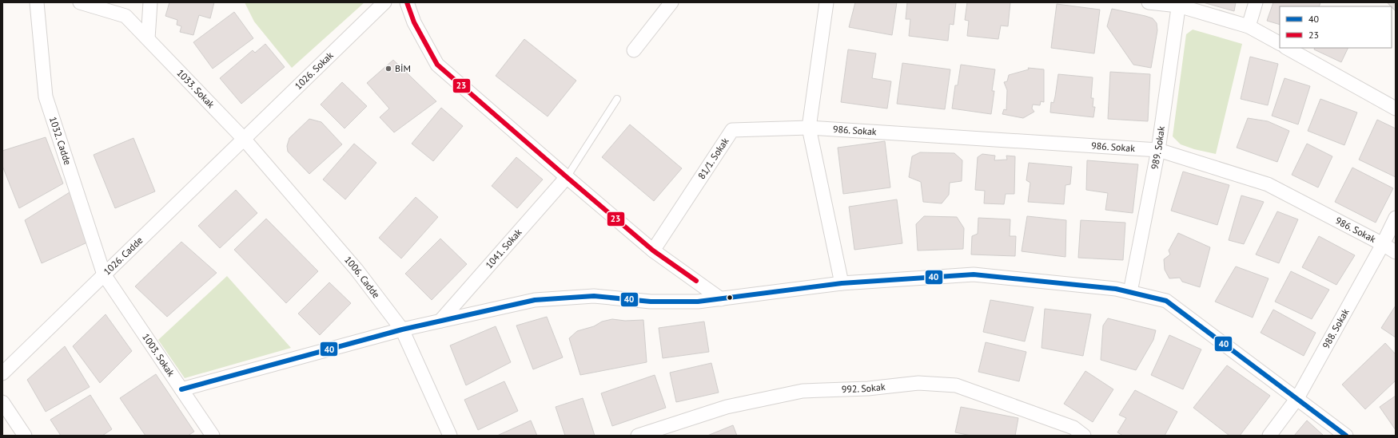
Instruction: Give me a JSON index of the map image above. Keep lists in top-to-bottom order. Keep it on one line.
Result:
{"streets":{"street":["1026. Sokak","1033. Sokak","986. Sokak","1032. Cadde","989. Sokak","81/1. Sokak","1041. Sokak","1026. Cadde","1006. Cadde","988. Sokak","1003. Sokak","992. Sokak"]},"crossings":[["1026. Sokak","1033. Sokak"],["1026. Sokak","1026. Cadde"],["1026. Sokak","1006. Cadde"],["1033. Sokak","1026. Cadde"],["1033. Sokak","1006. Cadde"],["986. Sokak","989. Sokak"],["986. Sokak","81/1. Sokak"],["986. Sokak","988. Sokak"],["1032. Cadde","1026. Cadde"],["1032. Cadde","1003. Sokak"],["1026. Cadde","1006. Cadde"],["1026. Cadde","1003. Sokak"]],"places":["BİM"],"lines":["transit line 23","transit line 40"],"legend":["40","23"]}
